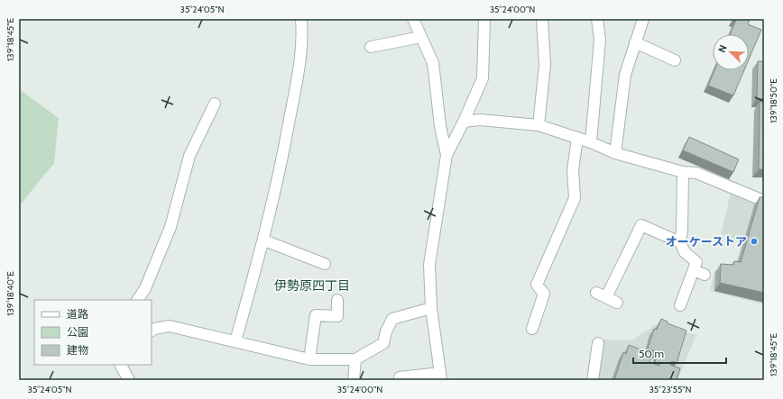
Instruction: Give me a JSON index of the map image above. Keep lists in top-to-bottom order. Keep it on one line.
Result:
{"districts":["伊勢原四丁目"],"places":["オーケーストア"],"legend":["道路","公園","建物"],"scale_bar":"50 m","north":"top left","coordinates":["35°24'05\"N","35°24'00\"N","139°18'45\"E","139°18'50\"E","139°18'40\"E","35°23'55\"N"]}
